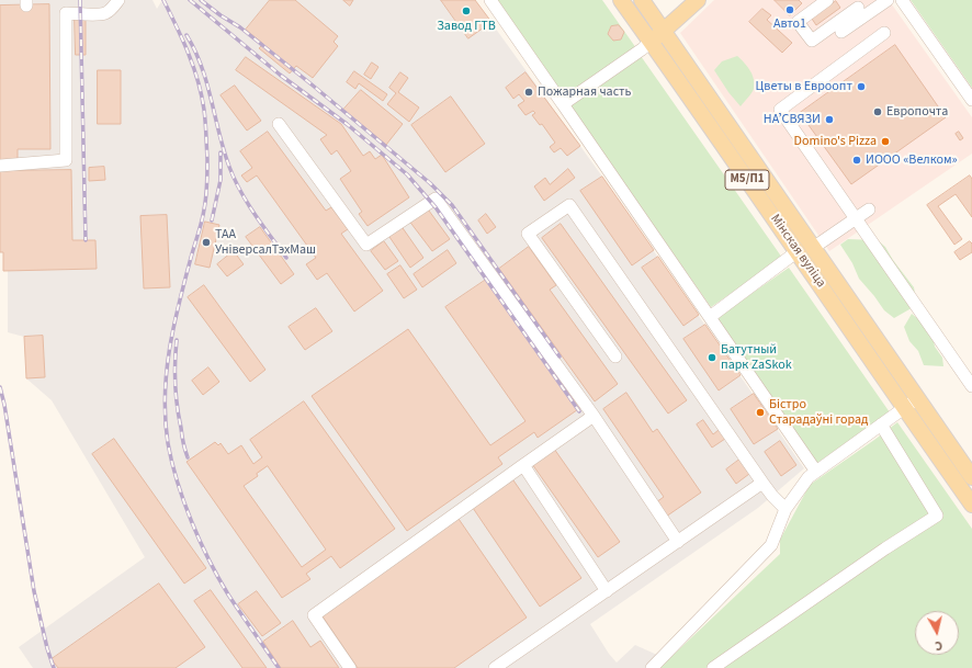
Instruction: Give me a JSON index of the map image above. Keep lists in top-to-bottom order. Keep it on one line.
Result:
{"streets":{"main road":["М5/П1","Мінская вуліца"]},"places":["Авто1","Завод ГТВ","Цветы в Евроопт","Пожарная часть","Европочта","НАʼСВЯЗИ","Domino's Pizza","ИООО «Велком»","ТАА УніверсалТэхМаш","Батутный парк ZaSkok","Бістро Старадаўні горад"],"north":"bottom"}
